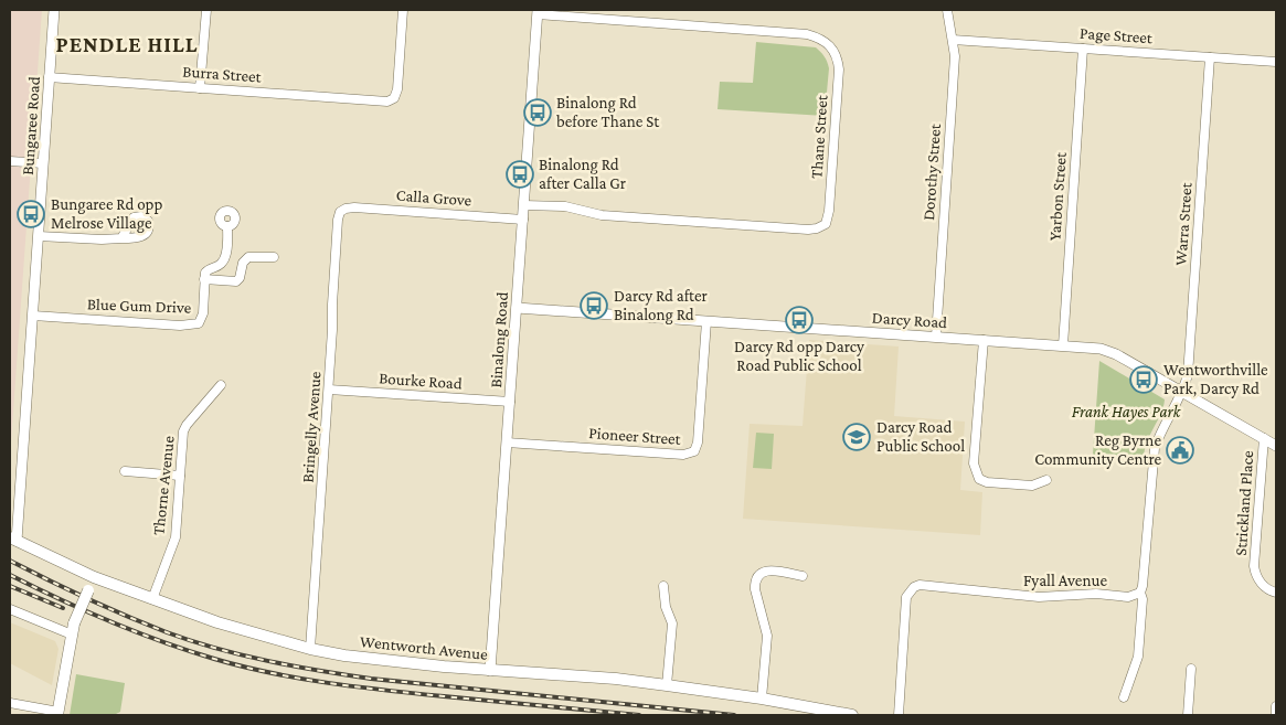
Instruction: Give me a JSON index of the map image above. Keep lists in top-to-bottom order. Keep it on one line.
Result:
{"streets":{"main road":["Wentworth Avenue"],"street":["Page Street","Burra Street","Bungaree Road","Thane Street","Dorothy Street","Yarbon Street","Calla Grove","Warra Street","Blue Gum Drive","Darcy Road","Binalong Road","Bourke Road","Bringelly Avenue","Pioneer Street","Thorne Avenue","Strickland Place","Fyall Avenue"]},"crossings":[["Page Street","Dorothy Street"],["Page Street","Yarbon Street"],["Page Street","Warra Street"],["Burra Street","Bungaree Road"],["Bungaree Road","Blue Gum Drive"],["Bungaree Road","Wentworth Avenue"],["Thane Street","Binalong Road"],["Dorothy Street","Darcy Road"],["Yarbon Street","Darcy Road"],["Calla Grove","Binalong Road"],["Calla Grove","Bringelly Avenue"],["Warra Street","Darcy Road"],["Darcy Road","Binalong Road"],["Darcy Road","Pioneer Street"],["Darcy Road","Strickland Place"],["Binalong Road","Bourke Road"],["Binalong Road","Pioneer Street"],["Binalong Road","Wentworth Avenue"],["Bourke Road","Bringelly Avenue"],["Bringelly Avenue","Wentworth Avenue"],["Thorne Avenue","Wentworth Avenue"]],"districts":["PENDLE HILL"],"parks":["Frank Hayes Park"],"places":{"bus stop":["Binalong Rd before Thane St","Binalong Rd after Calla Gr","Bungaree Rd opp Melrose Village","Darcy Rd after Binalong Rd","Darcy Rd opp Darcy Road Public School","Wentworthville Park, Darcy Rd"],"school or university":["Darcy Road Public School"],"public building":["Reg Byrne Community Centre"]}}
